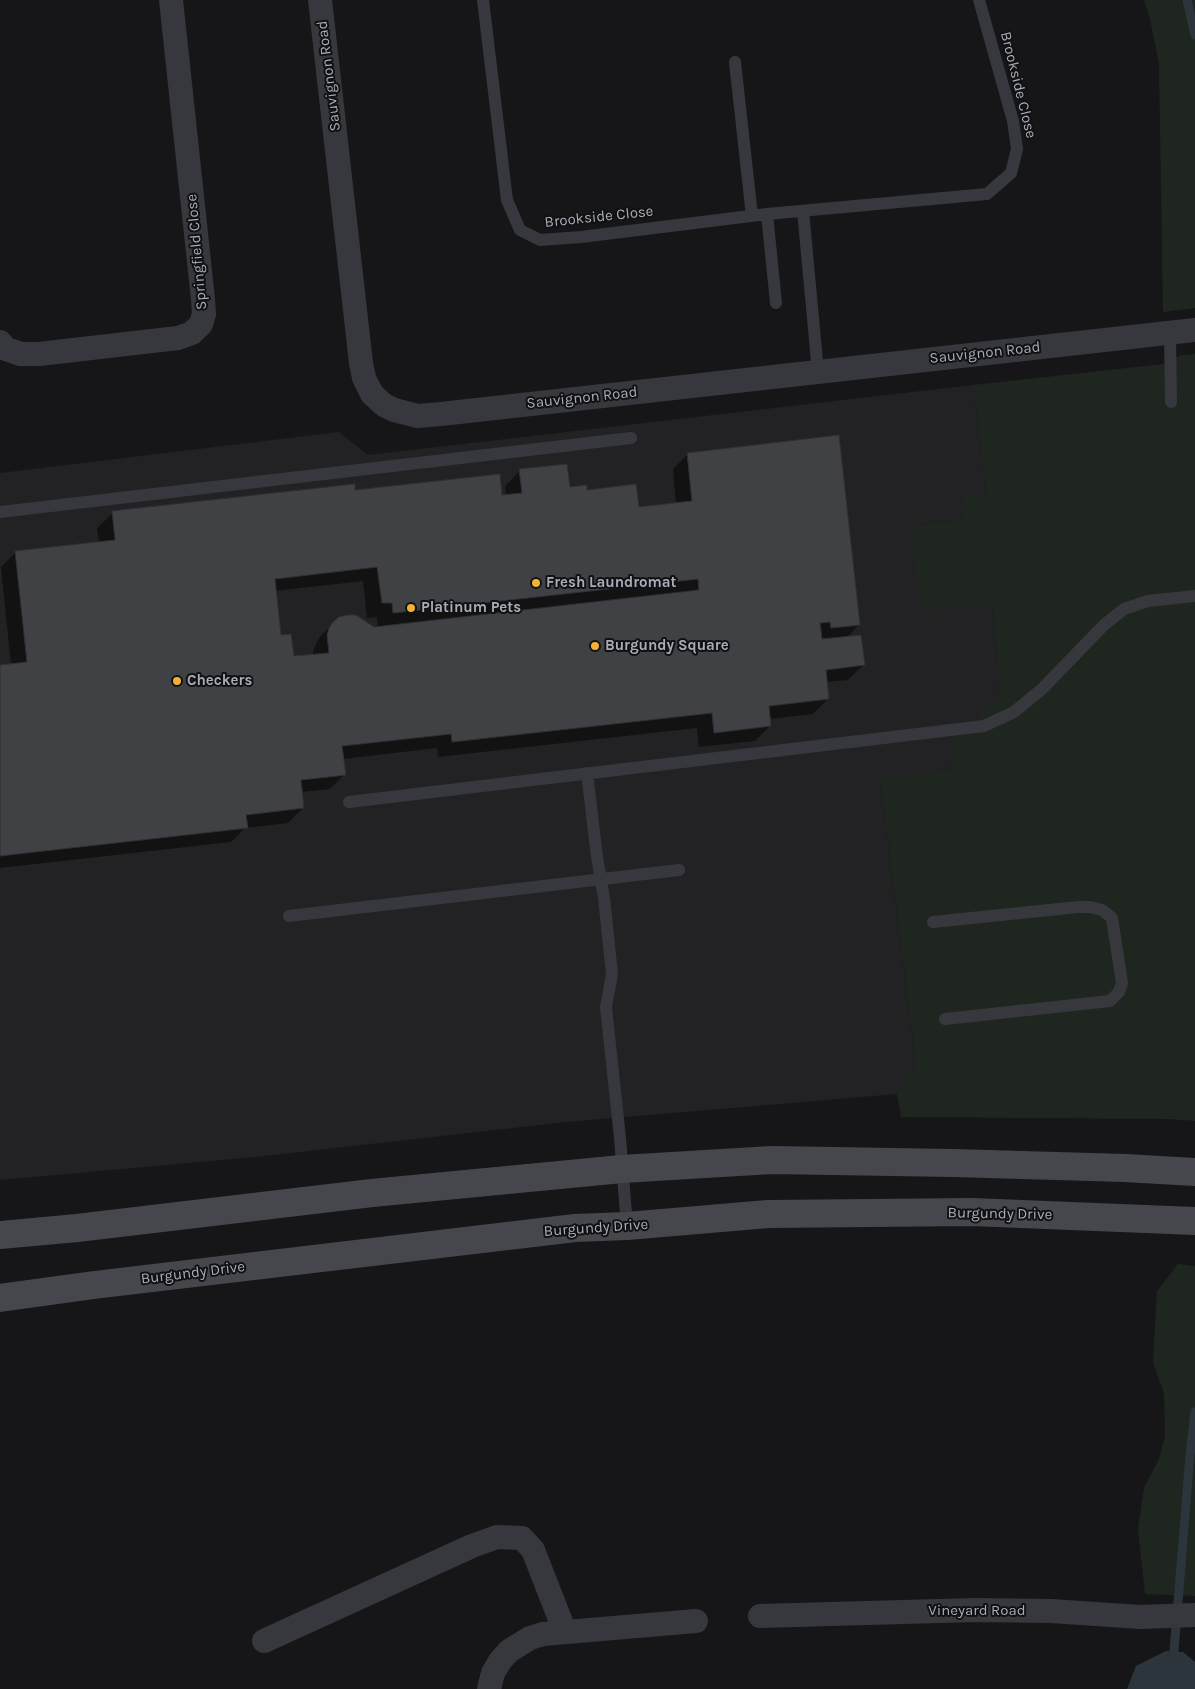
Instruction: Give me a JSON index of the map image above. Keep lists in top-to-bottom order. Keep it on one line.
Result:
{"streets":{"main road":["Burgundy Drive"],"street":["Sauvignon Road","Springfield Close","Vineyard Road"],"lane":["Brookside Close"]},"places":["Fresh Laundromat","Platinum Pets","Burgundy Square","Checkers"]}
